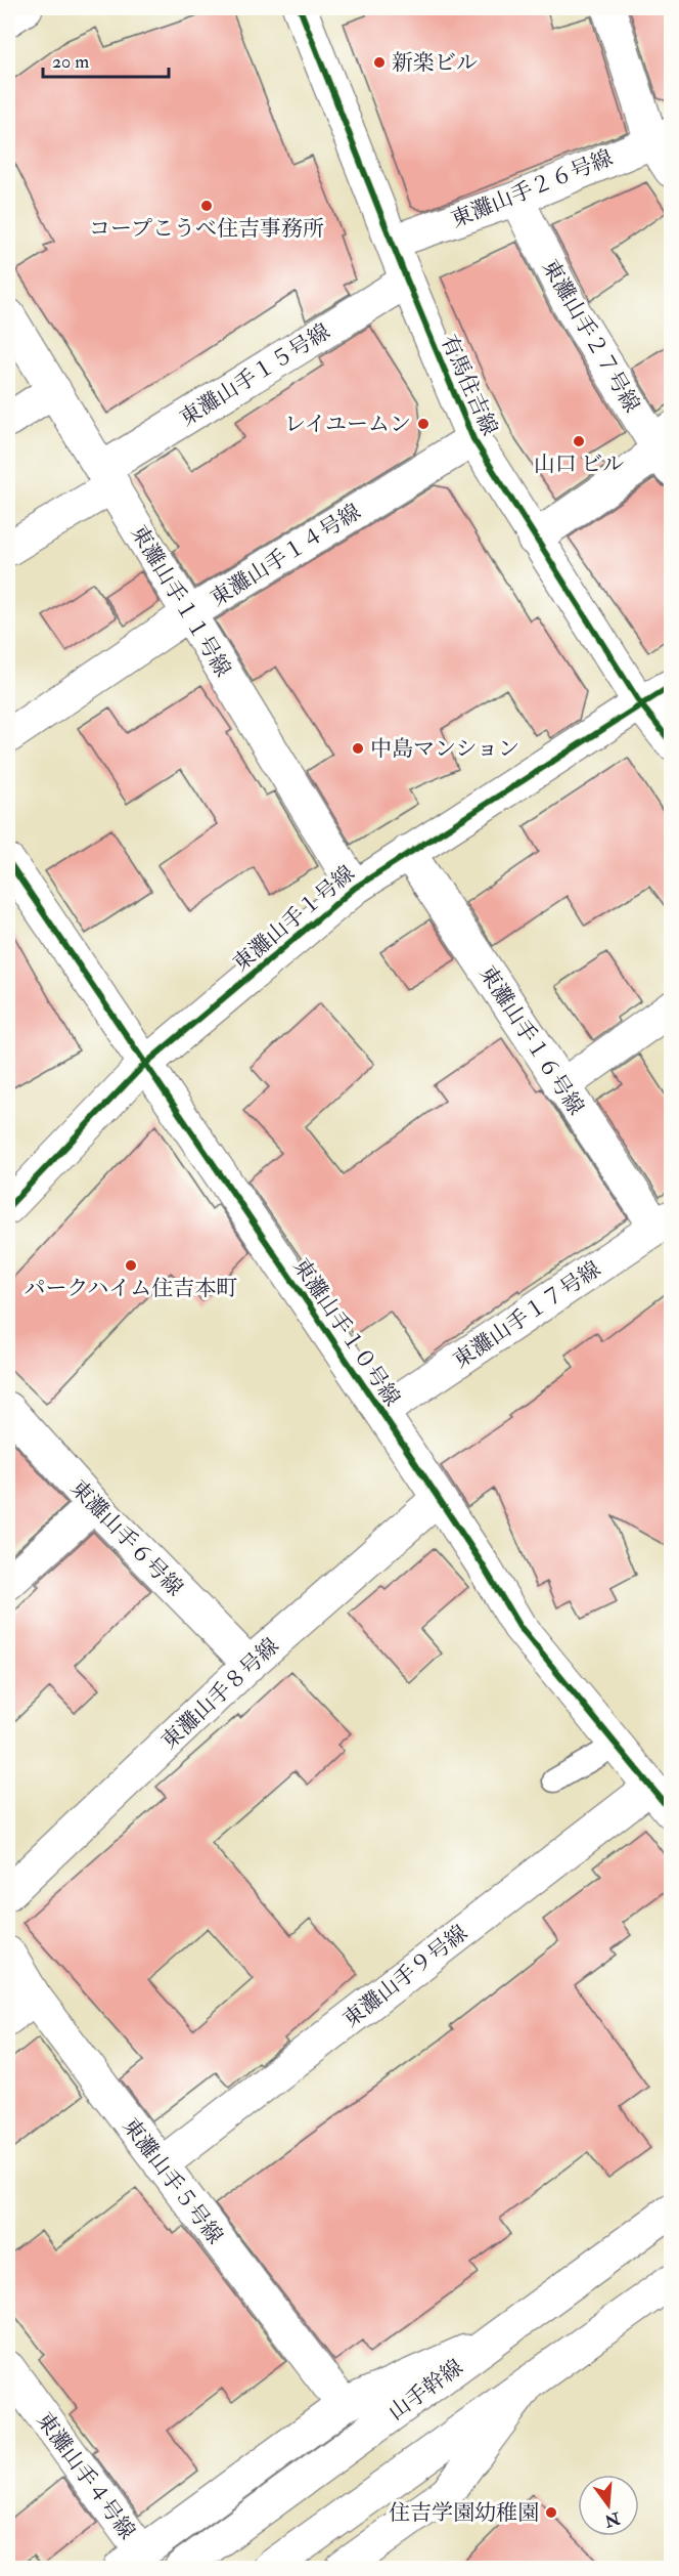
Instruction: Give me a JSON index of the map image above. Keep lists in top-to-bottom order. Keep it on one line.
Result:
{"streets":{"street":["東灘山手２６号線","東灘山手２７号線","東灘山手１５号線","有馬住吉線","東灘山手１４号線","東灘山手１１号線","東灘山手１号線","東灘山手１６号線","東灘山手１７号線","東灘山手１０号線","東灘山手６号線","東灘山手８号線","東灘山手９号線","東灘山手５号線","山手幹線","東灘山手４号線"]},"crossings":[["東灘山手２６号線","東灘山手２７号線"],["東灘山手２６号線","有馬住吉線"],["東灘山手１５号線","有馬住吉線"],["東灘山手１５号線","東灘山手１１号線"],["有馬住吉線","東灘山手１４号線"],["有馬住吉線","東灘山手１号線"],["東灘山手１４号線","東灘山手１１号線"],["東灘山手１１号線","東灘山手１号線"],["東灘山手１号線","東灘山手１６号線"],["東灘山手１号線","東灘山手１０号線"],["東灘山手１６号線","東灘山手１７号線"],["東灘山手１７号線","東灘山手１０号線"],["東灘山手１０号線","東灘山手８号線"],["東灘山手１０号線","東灘山手９号線"],["東灘山手６号線","東灘山手８号線"],["東灘山手９号線","東灘山手５号線"]],"places":["新楽ビル","コープこうべ住吉事務所","レイユームン","山口 ビル","中島マンション","パークハイム住吉本町","住吉学園幼稚園"],"scale_bar":"20 m","north":"bottom"}
